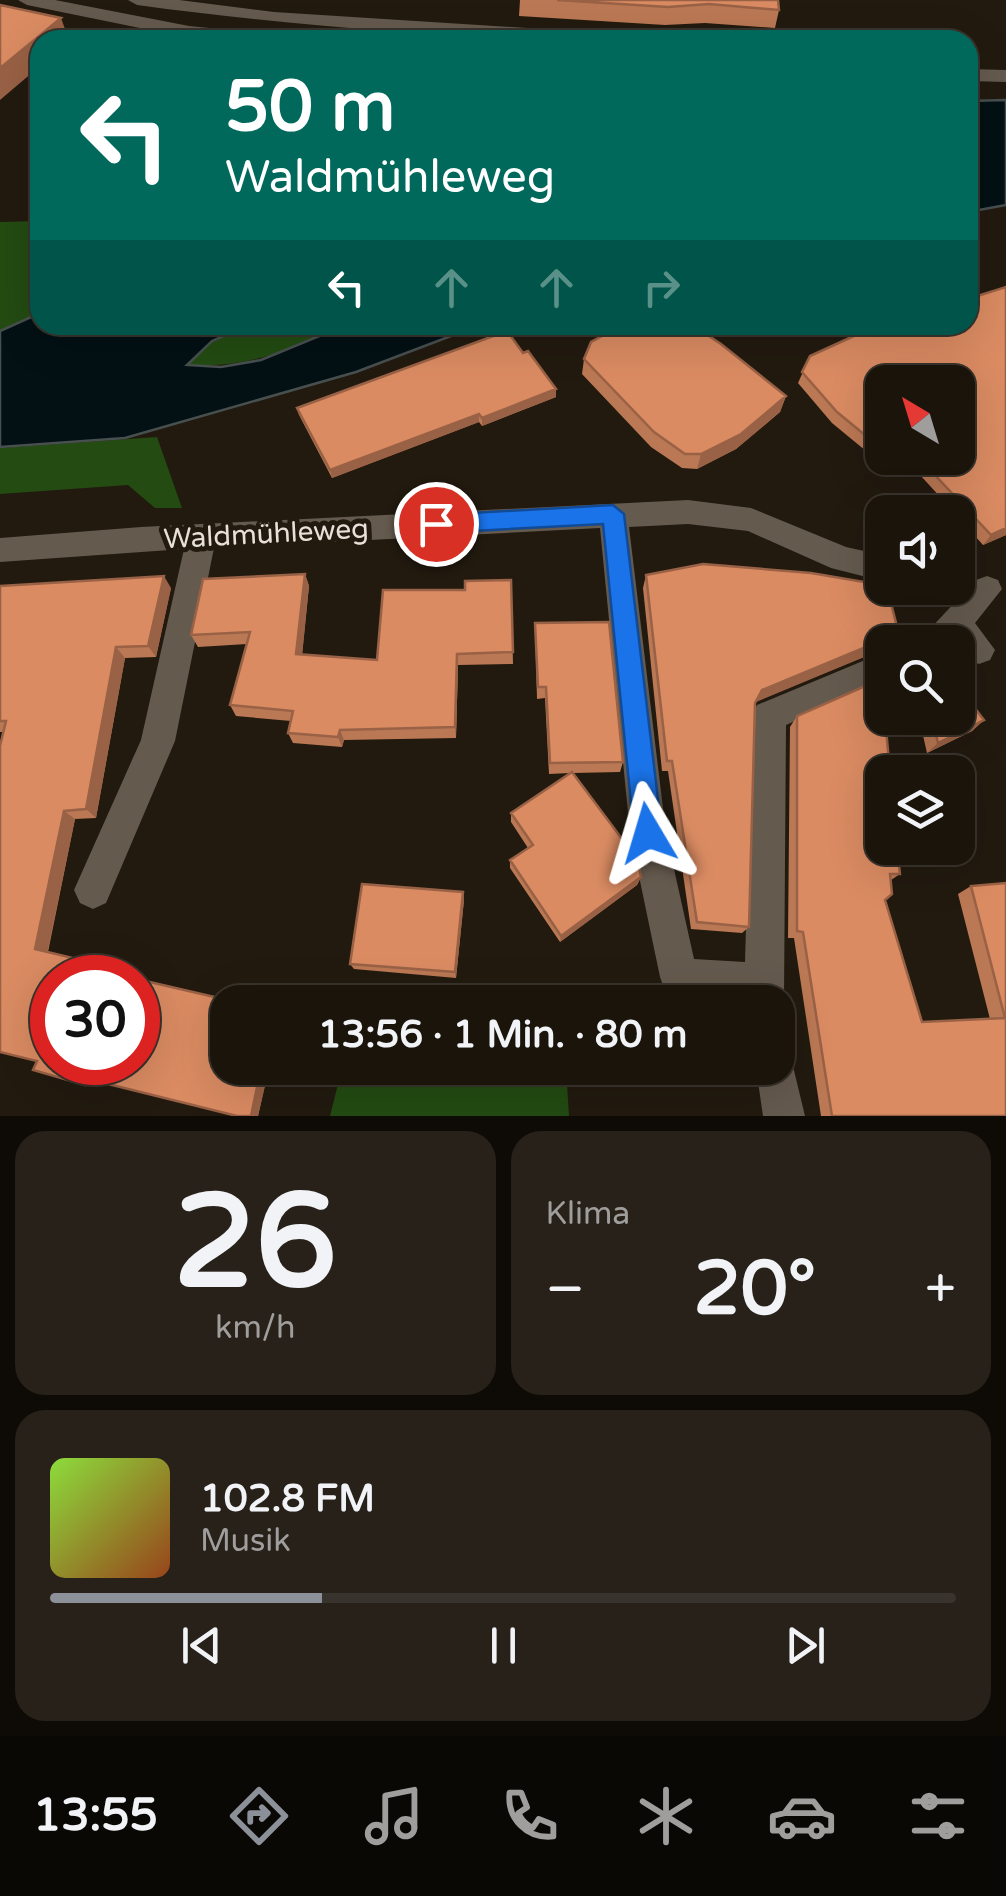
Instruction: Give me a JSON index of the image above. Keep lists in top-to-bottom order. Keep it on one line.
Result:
{"streets":{"street":["Waldmühleweg"]},"north":"top left","page":{"turn":["50 m","Waldmühleweg"],"limit":"30","trip":"13:56 · 1 Min. · 80 m","tile":[["26","km/h"],"Klima"],"heat":["−","20°","+"],"song":["102.8 FM","Musik"],"tabs":"13:55"}}
